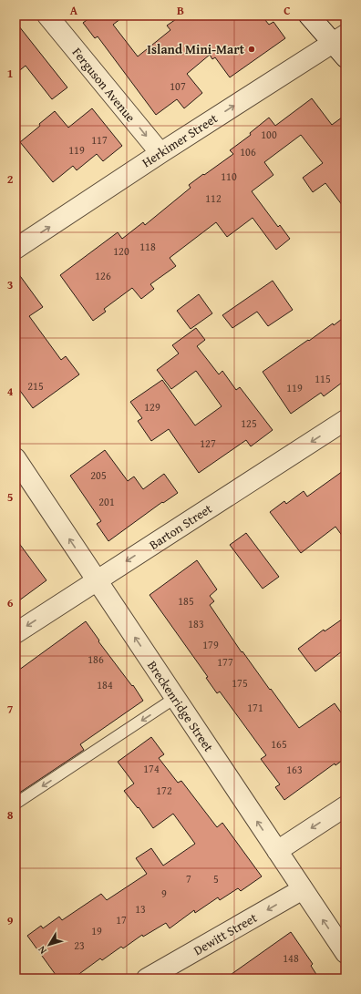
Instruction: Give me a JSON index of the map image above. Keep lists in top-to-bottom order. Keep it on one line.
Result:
{"streets":{"street":["Ferguson Avenue","Herkimer Street","Barton Street","Breckenridge Street","Dewitt Street"]},"crossings":[["Ferguson Avenue","Herkimer Street"],["Barton Street","Breckenridge Street"],["Breckenridge Street","Dewitt Street"]],"one_way":["Ferguson Avenue","Herkimer Street","Barton Street","Breckenridge Street","Dewitt Street"],"places":["Island Mini-Mart"],"house_numbers":["107","100","117","119","106","110","112","118","120","126","115","215","119","129","125","127","205","201","185","183","179","186","177","175","184","171","165","174","163","172","7","5","9","13","17","19","23","148"],"north":"bottom left","grid":{"columns":["A","B","C"],"rows":["1","2","3","4","5","6","7","8","9"]}}
